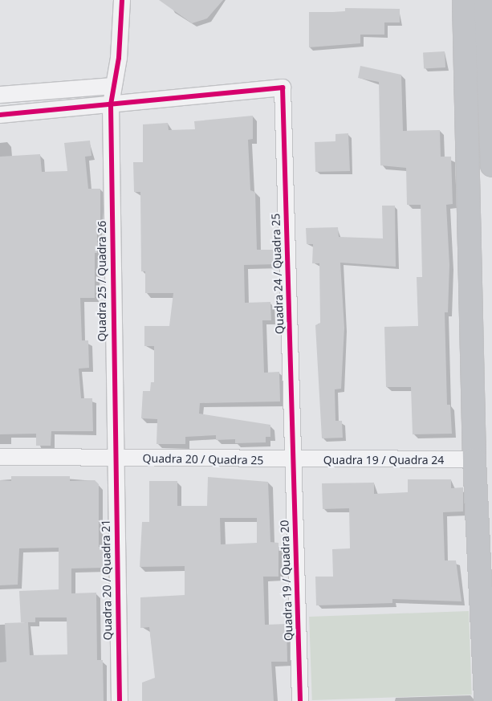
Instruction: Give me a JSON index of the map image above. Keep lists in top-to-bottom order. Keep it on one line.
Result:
{"streets":{"street":["Quadra 24 / Quadra 25","Quadra 25 / Quadra 26","Quadra 20 / Quadra 25","Quadra 19 / Quadra 24","Quadra 20 / Quadra 21","Quadra 19 / Quadra 20"]},"crossings":[["Quadra 24 / Quadra 25","Quadra 25 / Quadra 26"],["Quadra 24 / Quadra 25","Quadra 20 / Quadra 25"],["Quadra 24 / Quadra 25","Quadra 19 / Quadra 24"],["Quadra 24 / Quadra 25","Quadra 19 / Quadra 20"],["Quadra 25 / Quadra 26","Quadra 20 / Quadra 25"],["Quadra 25 / Quadra 26","Quadra 20 / Quadra 21"],["Quadra 20 / Quadra 25","Quadra 19 / Quadra 24"],["Quadra 20 / Quadra 25","Quadra 20 / Quadra 21"],["Quadra 20 / Quadra 25","Quadra 19 / Quadra 20"],["Quadra 19 / Quadra 24","Quadra 19 / Quadra 20"]]}
